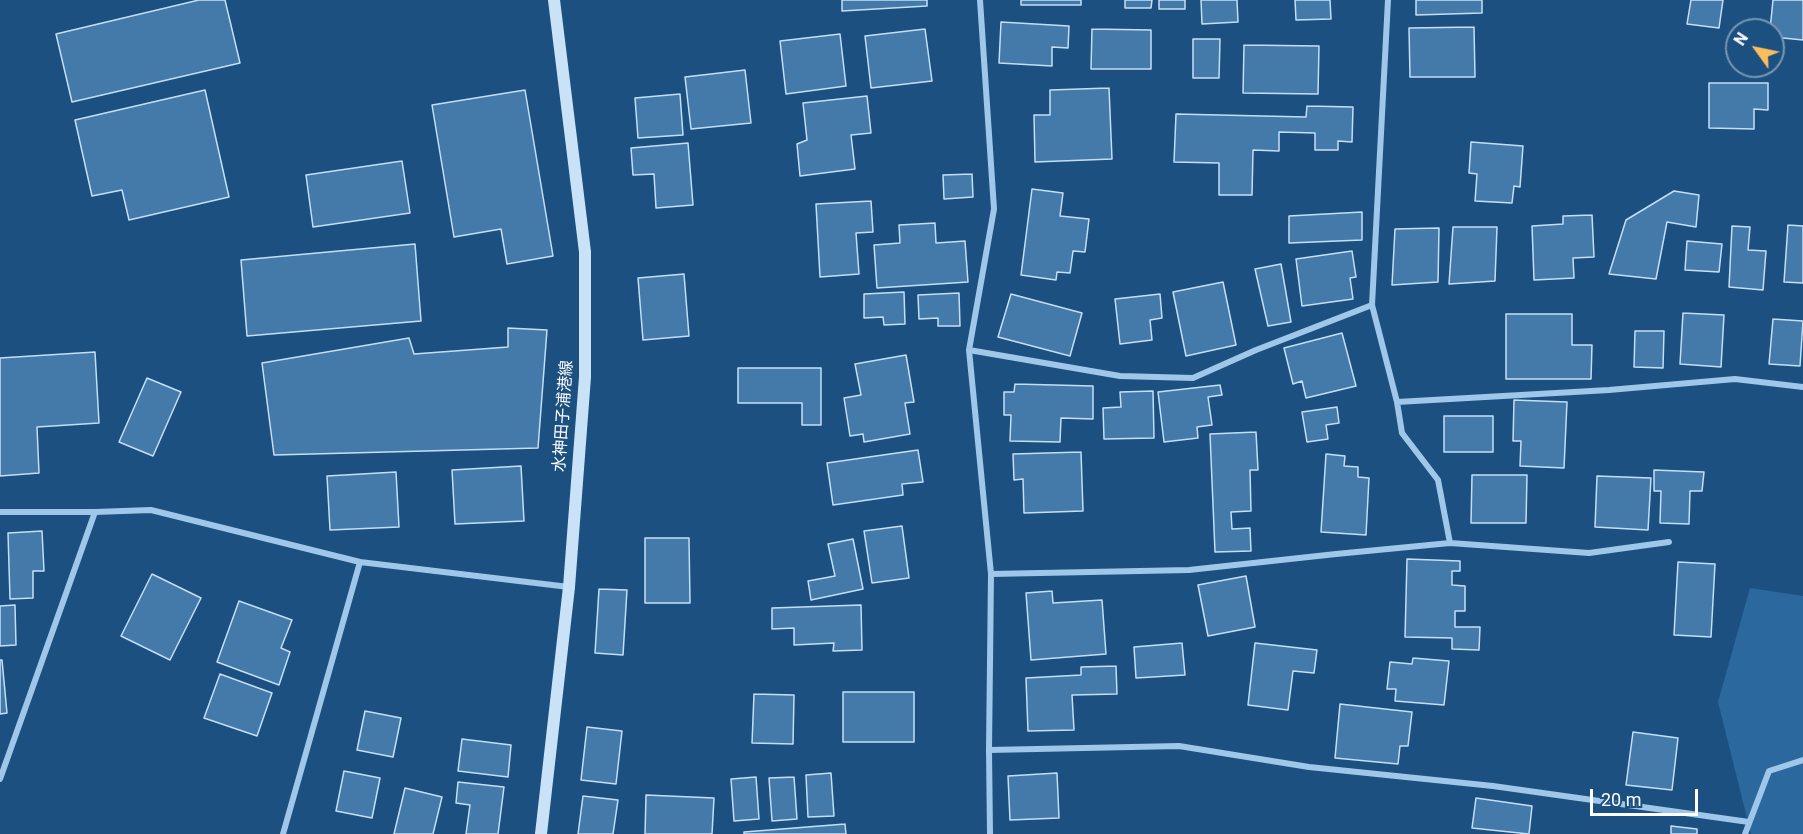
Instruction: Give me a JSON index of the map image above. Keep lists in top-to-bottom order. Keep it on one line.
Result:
{"streets":{"main road":["水神田子浦港線"]},"scale_bar":"20 m","north":"top left"}
